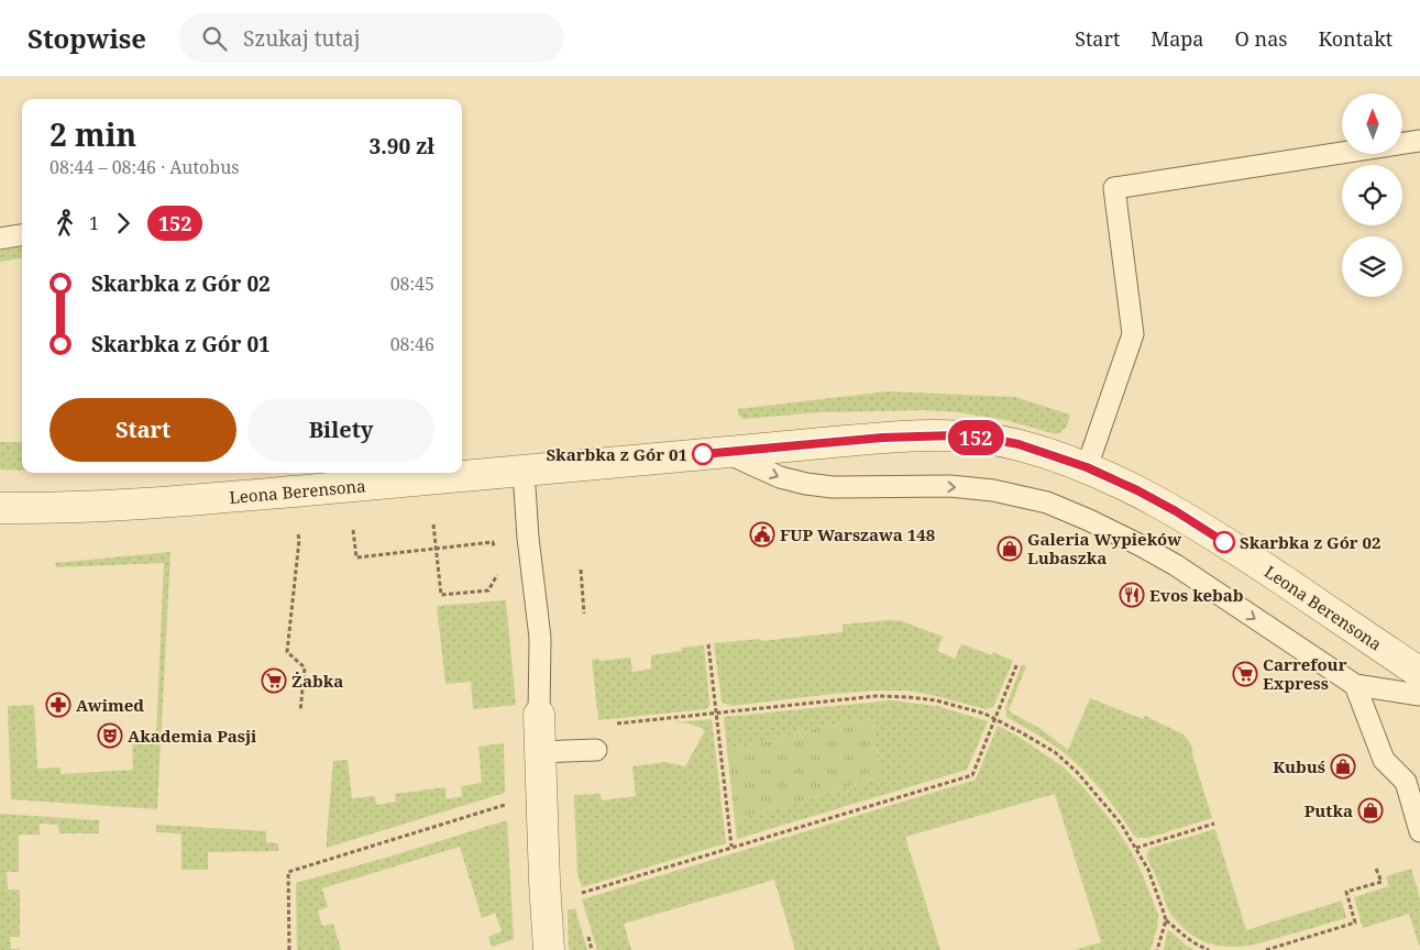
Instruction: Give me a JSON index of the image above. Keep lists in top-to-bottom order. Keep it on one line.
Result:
{"streets":{"street":["Leona Berensona"]},"places":{"other":["Skarbka z Gór 01","Skarbka z Gór 02"],"public building":["FUP Warszawa 148"],"shop":["Galeria Wypieków Lubaszka","Kubuś","Putka"],"restaurant":["Evos kebab"],"supermarket":["Carrefour Express","Żabka"],"pharmacy":["Awimed"],"theatre":["Akademia Pasji"]},"lines":["bus line 152"],"north":"top","page":{"header":"Stopwise","search":"Szukaj tutaj","nav":["Start","Mapa","O nas","Kontakt"],"on_map":"152","heading":["2 min","08:44 – 08:46 · Autobus","3.90 zł"],"legs":["1","152"],"list":[{"name":"Skarbka z Gór 02","value":"08:45"},{"name":"Skarbka z Gór 01","value":"08:46"}],"buttons":["Start","Bilety"]}}
